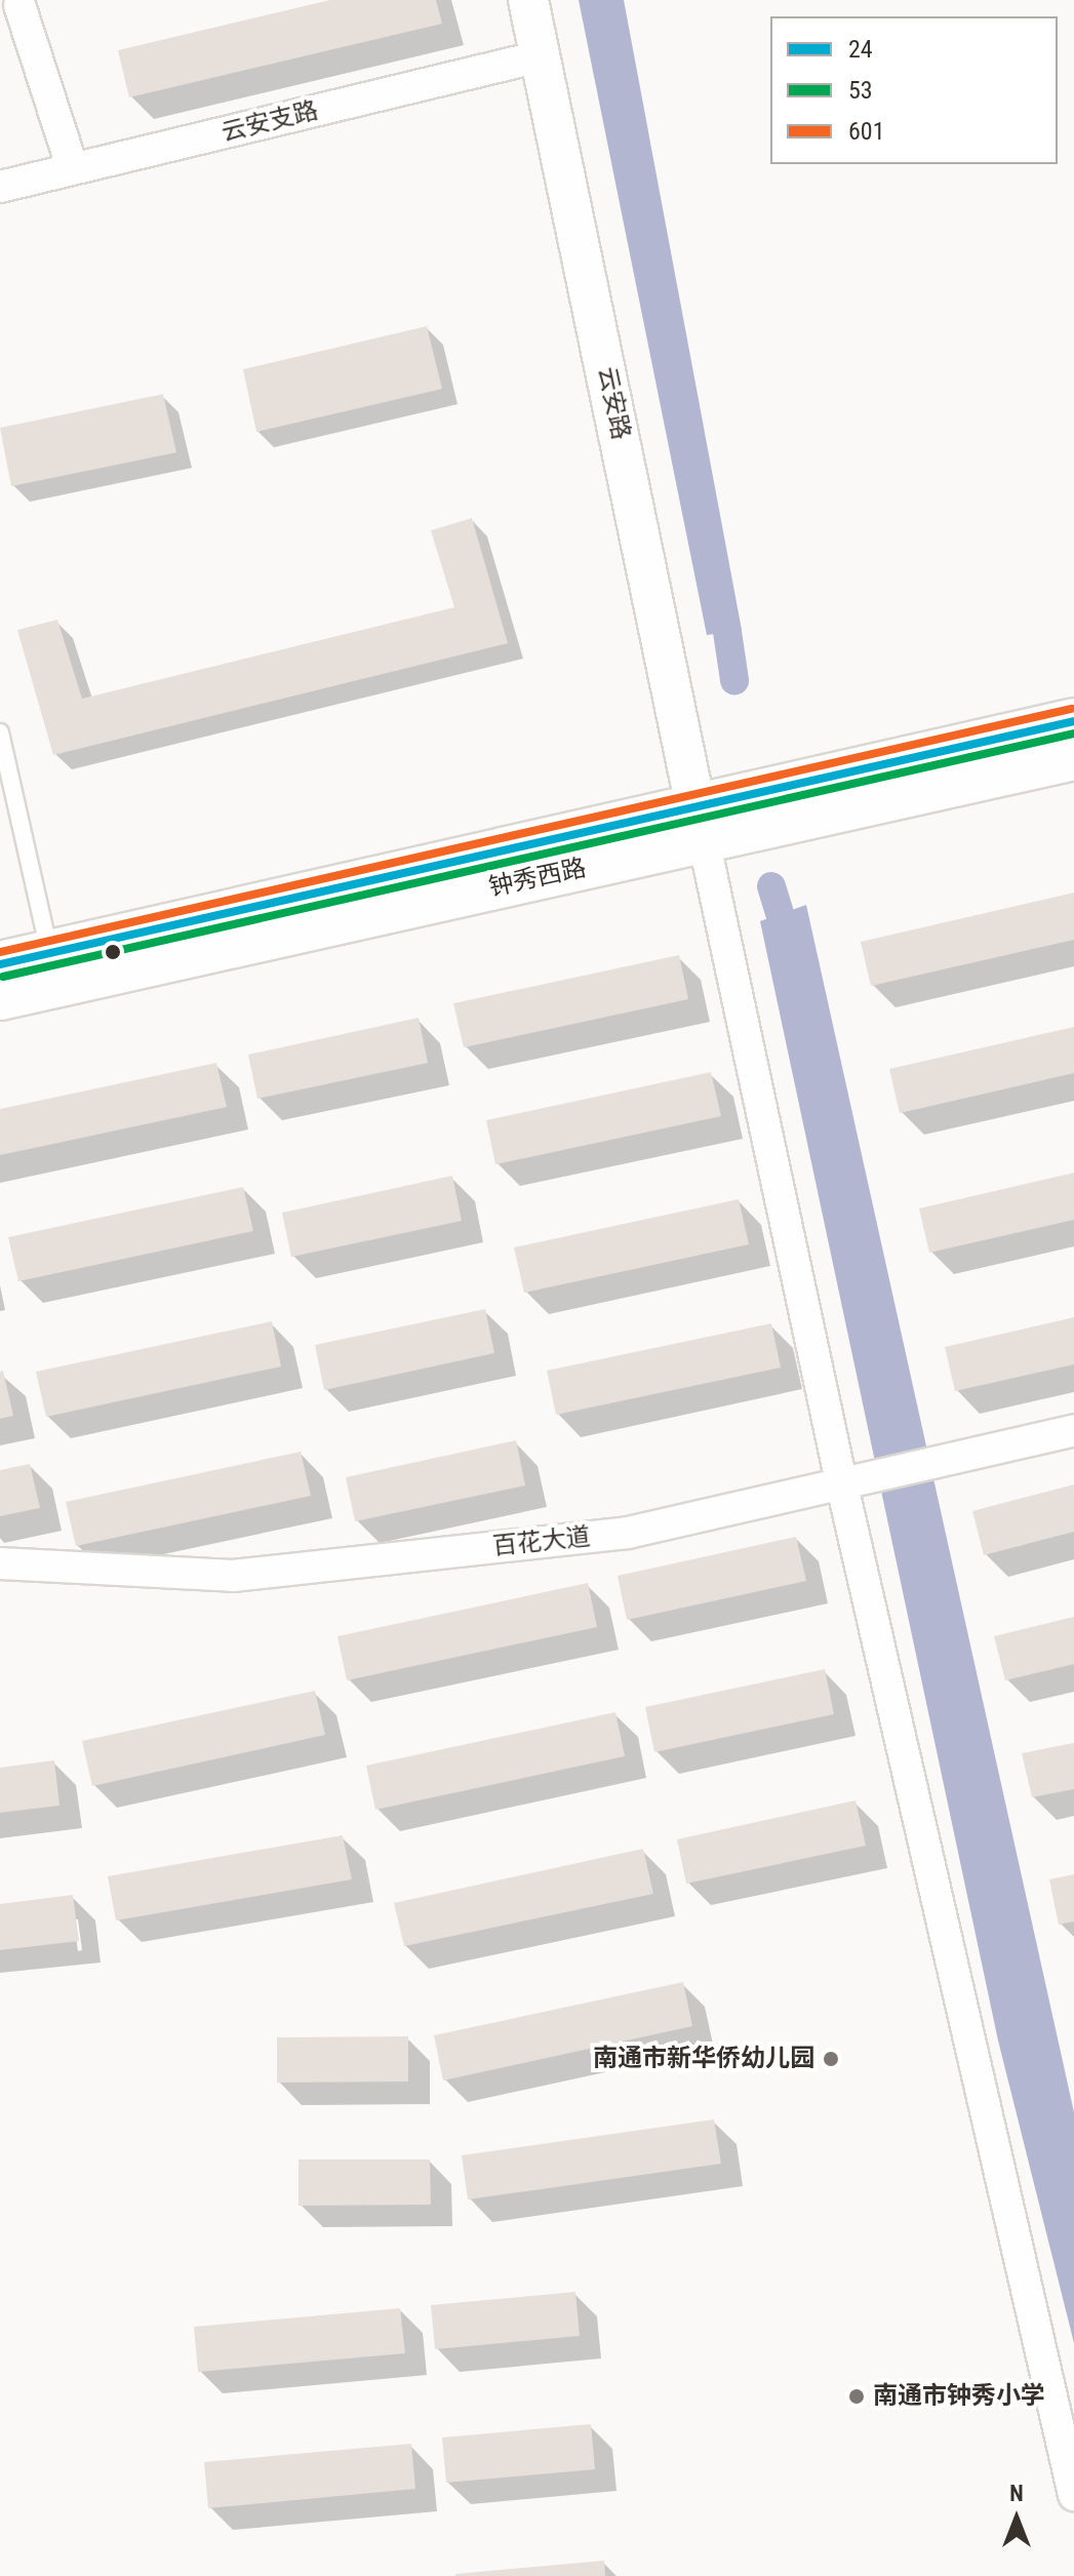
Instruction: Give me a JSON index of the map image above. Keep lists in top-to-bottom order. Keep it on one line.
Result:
{"streets":{"main road":["钟秀西路"],"street":["云安支路","云安路","百花大道"]},"crossings":[["云安支路","云安路"],["云安路","钟秀西路"]],"places":["南通市新华侨幼儿园","南通市钟秀小学"],"lines":["transit line 601","transit line 24","transit line 53"],"legend":["24","53","601"],"north":"top"}
